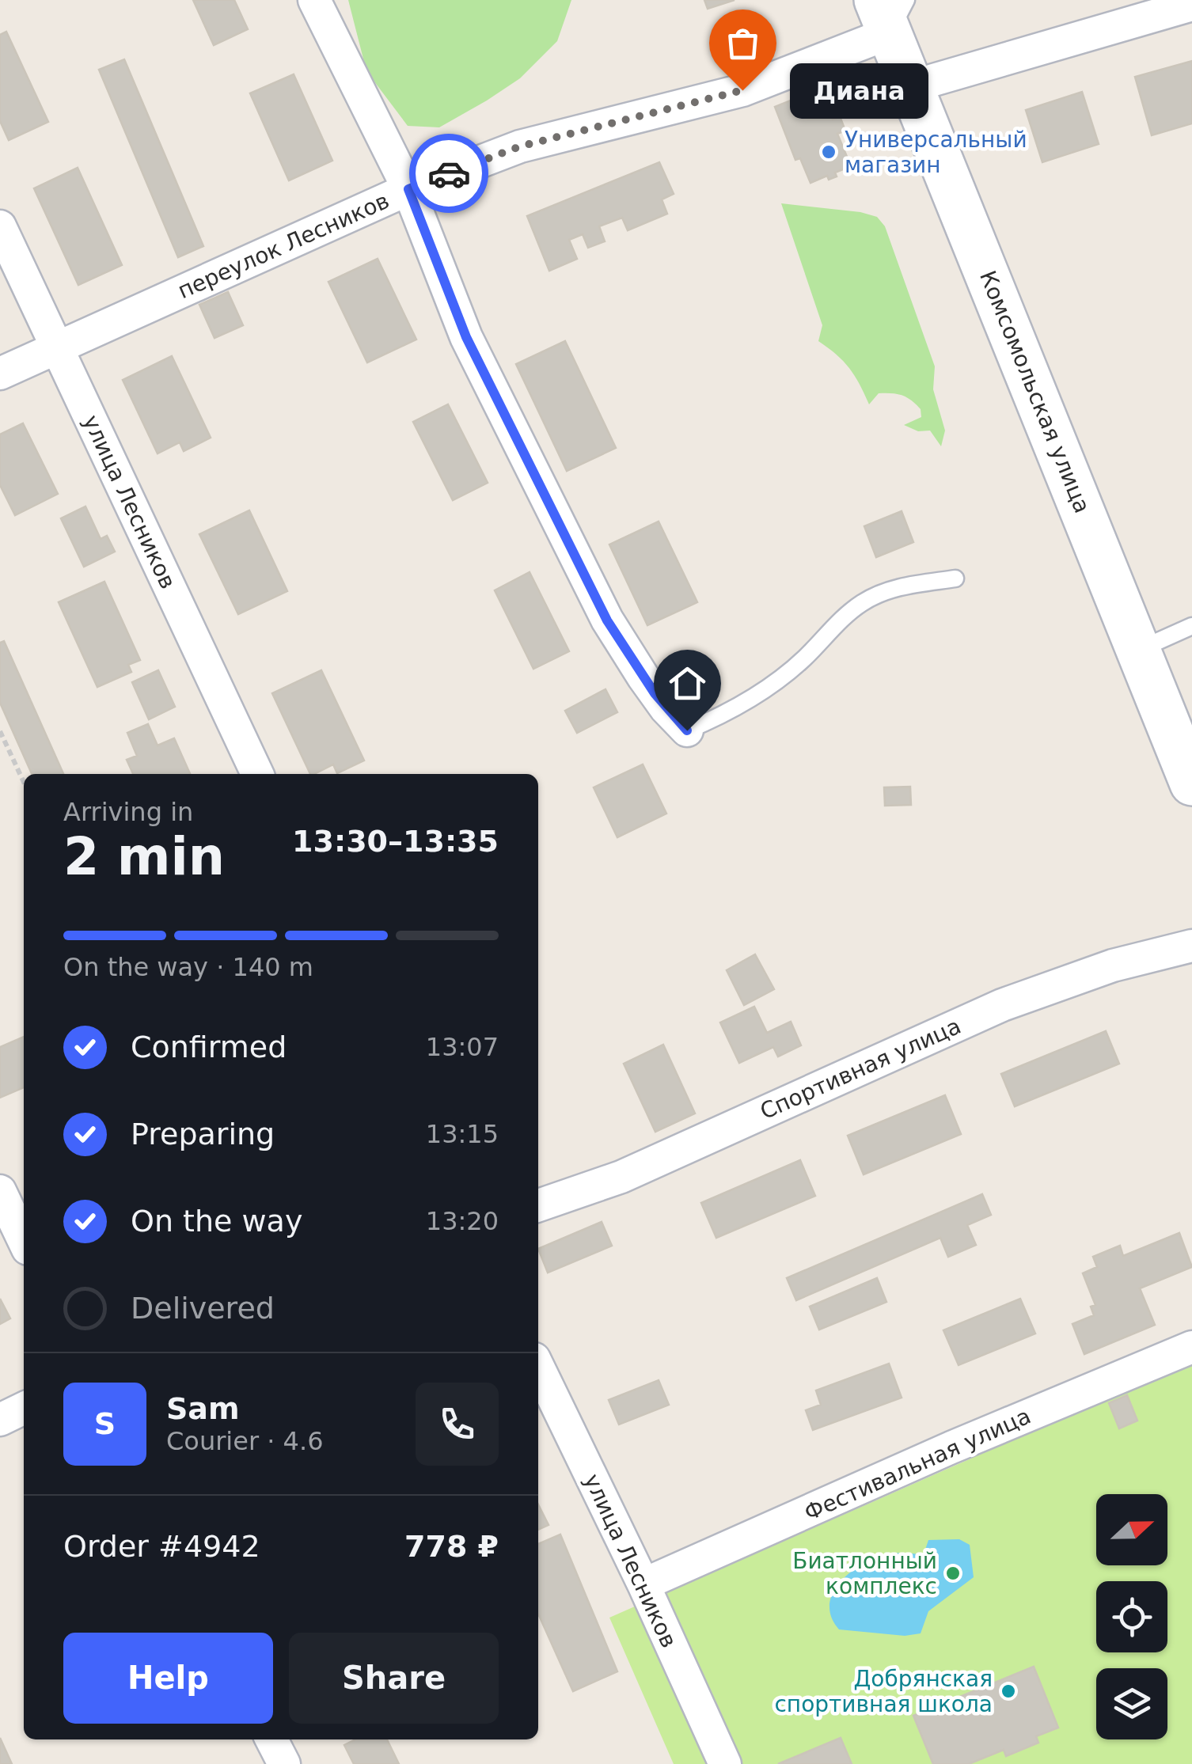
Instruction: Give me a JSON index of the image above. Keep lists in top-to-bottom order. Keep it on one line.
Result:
{"streets":{"main road":["Комсомольская улица"],"street":["переулок Лесников","улица Лесников","Спортивная улица","Фестивальная улица"]},"crossings":[["переулок Лесников","Комсомольская улица"],["переулок Лесников","улица Лесников"],["улица Лесников","Фестивальная улица"]],"places":["Диана","Универсальный магазин","Биатлонный комплекс","Добрянская спортивная школа"],"north":"right","page":{"bubble":"Диана","heading":["2 min","Arriving in","13:30–13:35"],"panel":["Sam","Courier · 4.6","Order #4942","778 ₽"],"bar":"On the way · 140 m","list":[["Confirmed","13:07"],["Preparing","13:15"],["On the way","13:20"],"Delivered"],"round":"S","buttons":["Help","Share"]}}
